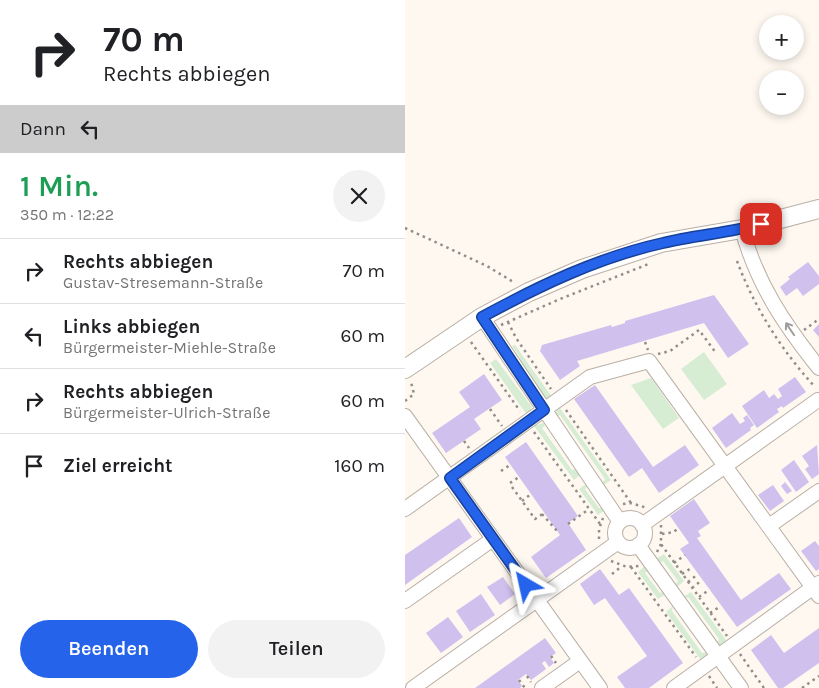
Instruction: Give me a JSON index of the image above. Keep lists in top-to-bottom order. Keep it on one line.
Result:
{"page":{"turn":["70 m","Rechts abbiegen"],"map_buttons":["+","−"],"then":"Dann","heading":["1 Min.","350 m · 12:22"],"list":[{"name":"Rechts abbiegen","note":"Gustav-Stresemann-Straße","value":"70 m"},{"name":"Links abbiegen","note":"Bürgermeister-Miehle-Straße","value":"60 m"},{"name":"Rechts abbiegen","note":"Bürgermeister-Ulrich-Straße","value":"60 m"},{"name":"Ziel erreicht","value":"160 m"}],"buttons":["Beenden","Teilen"]}}
